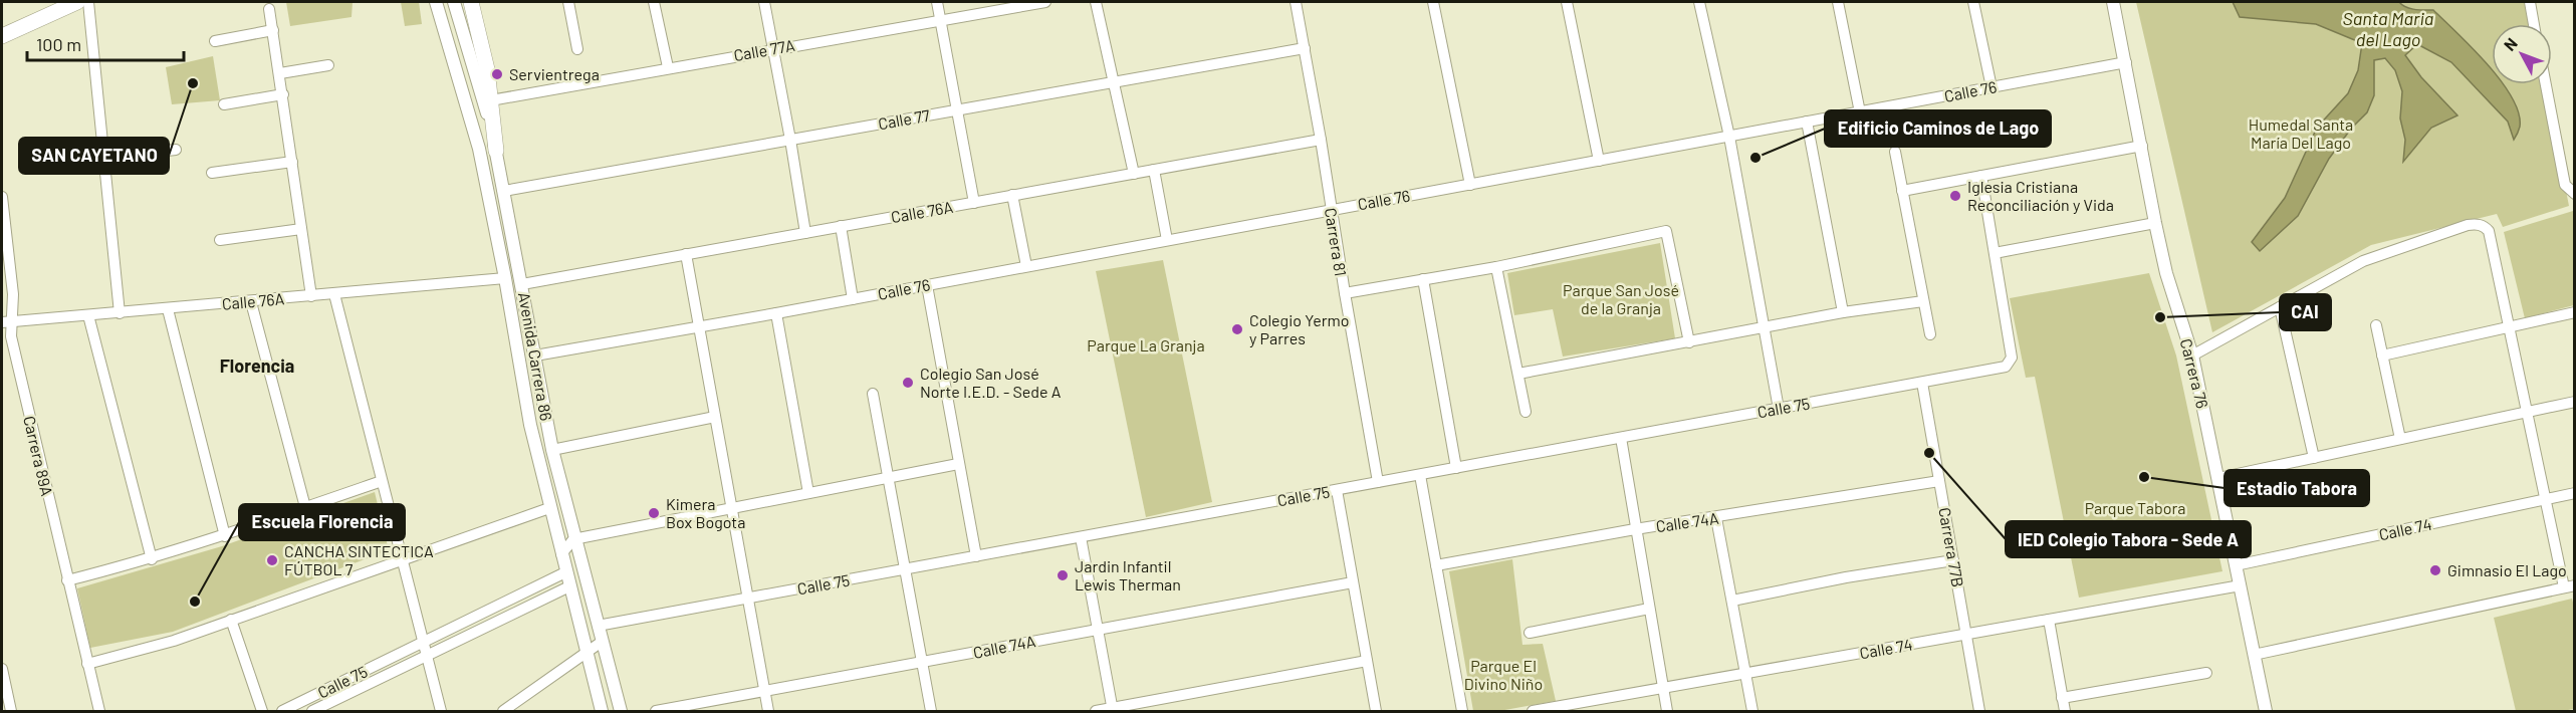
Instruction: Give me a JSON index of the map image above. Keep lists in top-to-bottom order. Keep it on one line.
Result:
{"streets":{"main road":["Avenida Carrera 86","Carrera 76"],"street":["Calle 77A","Calle 76","Calle 77","Calle 76A","Carrera 81","Calle 75","Carrera 89A","Calle 74A","Calle 74","Carrera 77B"]},"crossings":[["Calle 76","Carrera 81"],["Calle 76","Avenida Carrera 86"],["Calle 76","Carrera 76"],["Calle 77","Carrera 81"],["Calle 77","Avenida Carrera 86"],["Calle 76A","Carrera 81"],["Calle 76A","Avenida Carrera 86"],["Calle 76A","Carrera 89A"],["Carrera 81","Calle 75"],["Avenida Carrera 86","Calle 75"],["Carrera 76","Calle 74"],["Calle 75","Carrera 77B"],["Calle 74A","Carrera 77B"],["Calle 74","Carrera 77B"]],"districts":["Florencia"],"water":["Santa Maria del Lago"],"parks":["Humedal Santa María Del Lago","Parque San José de la Granja","Parque La Granja","Parque Tabora","Parque El Divino Niño"],"places":["Servientrega","SAN CAYETANO","Edificio Caminos de Lago","Iglesia Cristiana Reconciliación y Vida","CAI","Colegio Yermo y Parres","Colegio San José Norte I.E.D. - Sede A","IED Colegio Tabora - Sede A","Estadio Tabora","Kimera Box Bogota","CANCHA SINTECTICA FÚTBOL 7","Gimnasio El Lago","Jardin Infantil Lewis Therman","Escuela Florencia"],"scale_bar":"100 m","north":"top left"}
